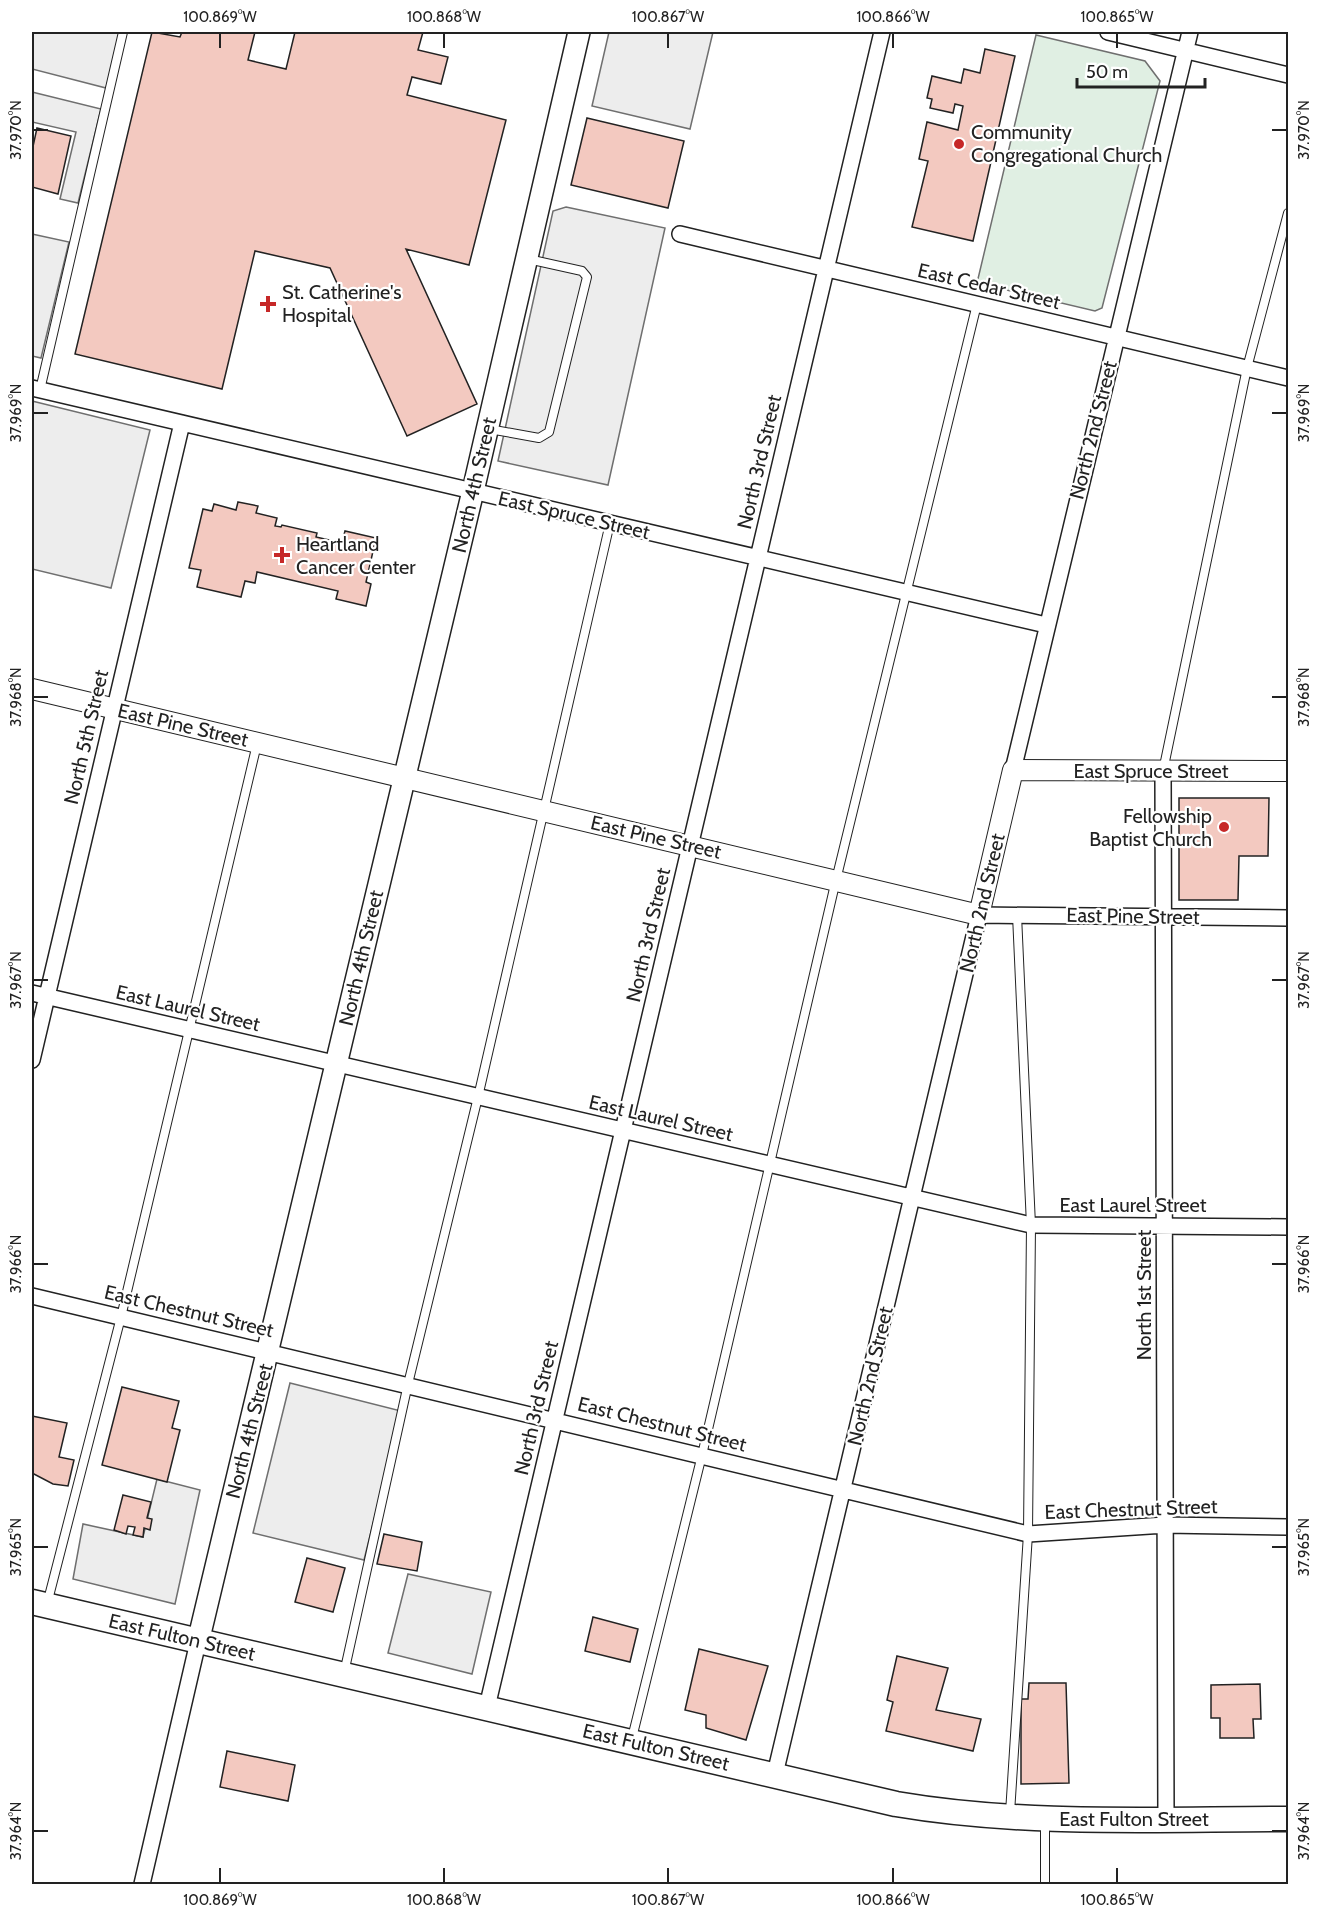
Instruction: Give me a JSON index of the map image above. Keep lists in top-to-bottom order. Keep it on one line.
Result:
{"streets":{"main road":["North 4th Street","East Fulton Street"],"street":["East Cedar Street","North 2nd Street","North 3rd Street","East Spruce Street","East Pine Street","North 5th Street","East Laurel Street","North 1st Street","East Chestnut Street"]},"crossings":[["East Cedar Street","North 2nd Street"],["East Cedar Street","North 3rd Street"],["North 2nd Street","East Spruce Street"],["North 2nd Street","East Pine Street"],["North 2nd Street","East Laurel Street"],["North 2nd Street","East Chestnut Street"],["North 2nd Street","East Fulton Street"],["North 3rd Street","East Spruce Street"],["North 3rd Street","East Pine Street"],["North 3rd Street","East Laurel Street"],["North 3rd Street","East Chestnut Street"],["North 3rd Street","East Fulton Street"],["North 4th Street","East Spruce Street"],["North 4th Street","East Pine Street"],["North 4th Street","East Laurel Street"],["North 4th Street","East Chestnut Street"],["North 4th Street","East Fulton Street"],["East Spruce Street","North 5th Street"],["East Spruce Street","North 1st Street"],["East Pine Street","North 5th Street"],["East Pine Street","North 1st Street"],["North 5th Street","East Laurel Street"],["East Laurel Street","North 1st Street"],["North 1st Street","East Chestnut Street"],["North 1st Street","East Fulton Street"]],"places":{"other":["Community Congregational Church","Fellowship Baptist Church"],"health":["St. Catherine's Hospital","Heartland Cancer Center"]},"scale_bar":"50 m","coordinates":["100.869°W","100.868°W","100.867°W","100.866°W","100.865°W","37.970°N","37.969°N","37.968°N","37.967°N","37.966°N","37.965°N","37.964°N"]}
